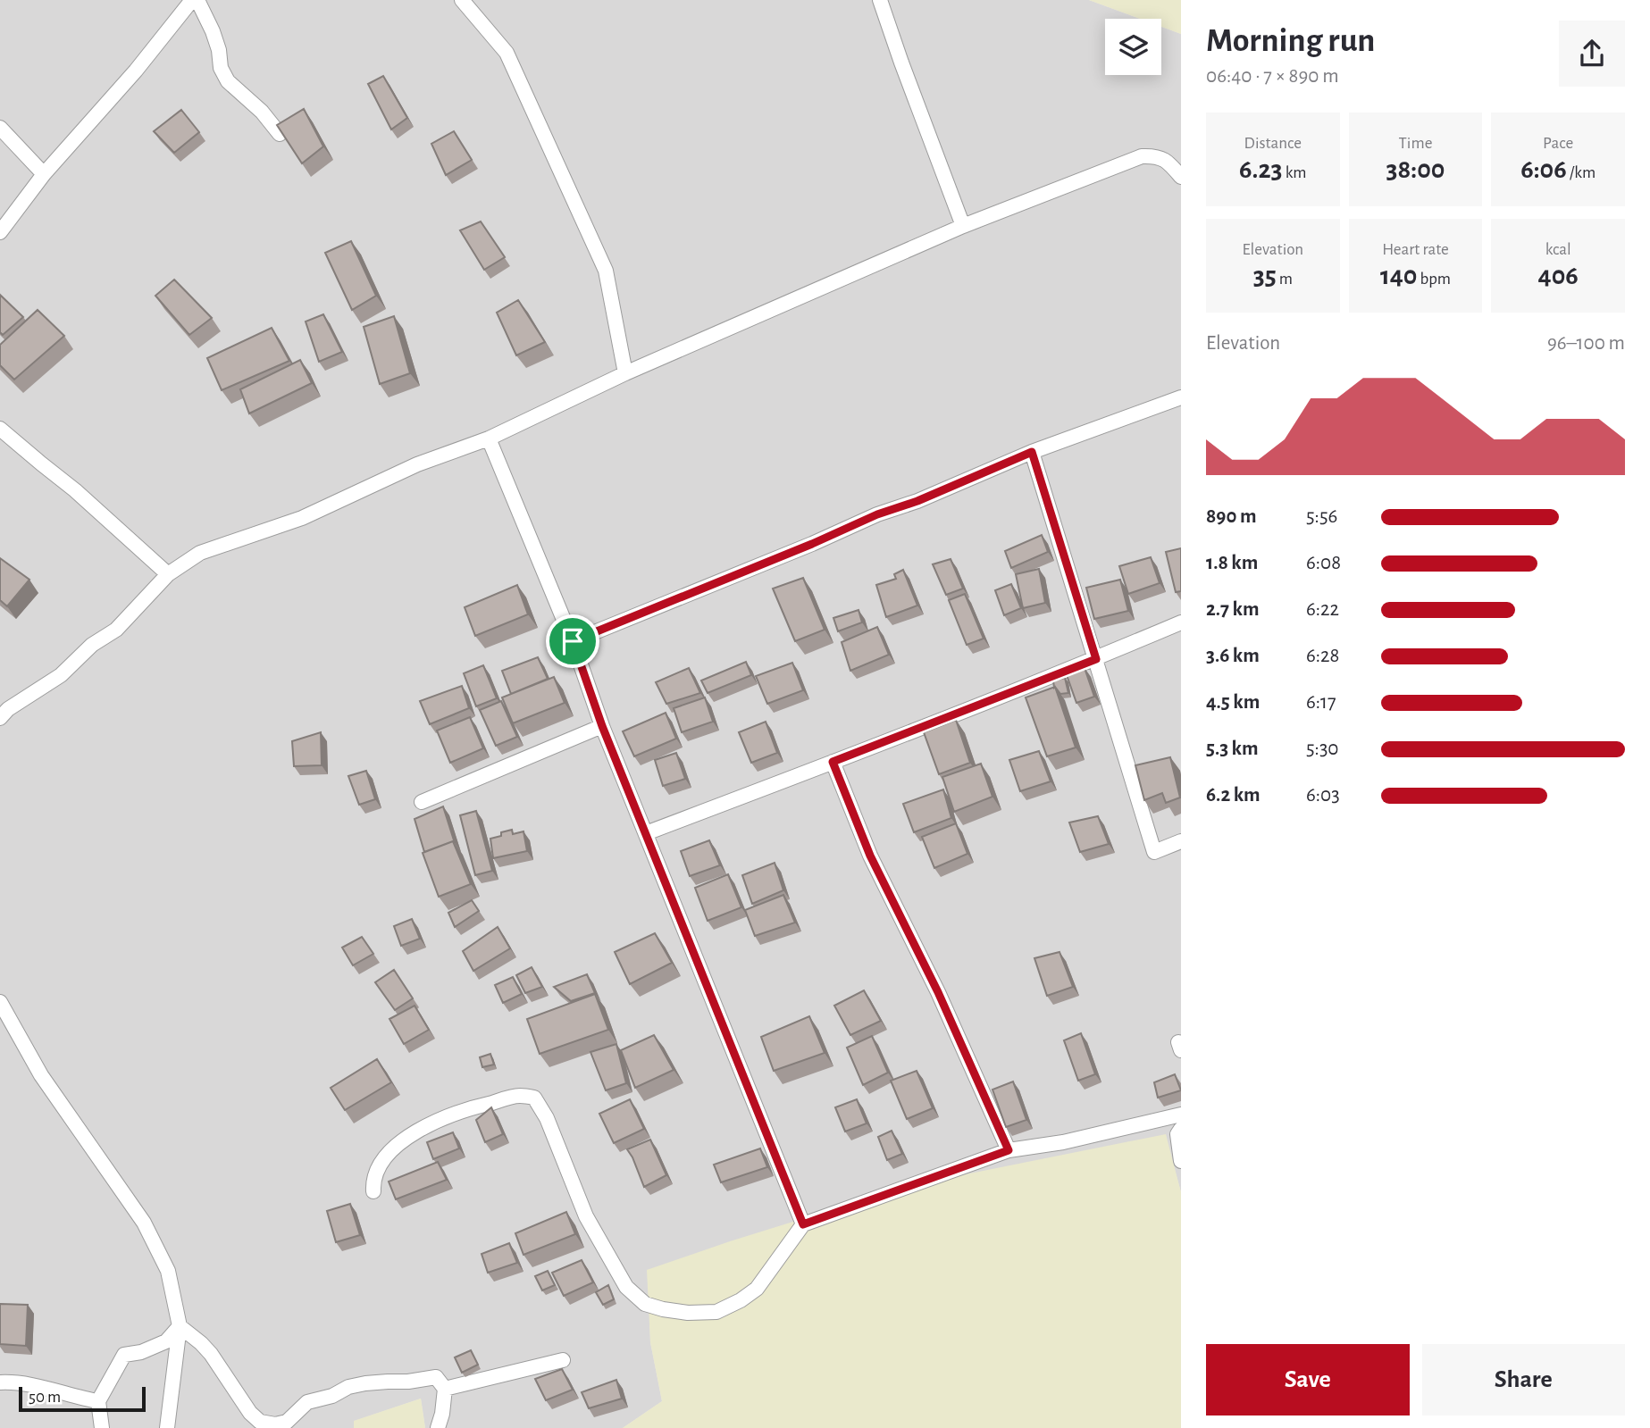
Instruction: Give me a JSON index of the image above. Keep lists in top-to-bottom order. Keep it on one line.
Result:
{"scale_bar":"50 m","page":{"heading":["Morning run","06:40 · 7 × 890 m"],"stats":[["Distance","6.23 km"],["Time","38:00"],["Pace","6:06 /km"],["Elevation","35 m"],["Heart rate","140 bpm"],["kcal","406"]],"chart":["Elevation","96–100 m"],"list":[{"name":"890 m","note":"5:56"},{"name":"1.8 km","note":"6:08"},{"name":"2.7 km","note":"6:22"},{"name":"3.6 km","note":"6:28"},{"name":"4.5 km","note":"6:17"},{"name":"5.3 km","note":"5:30"},{"name":"6.2 km","note":"6:03"}],"buttons":["Save","Share"],"scale":"50 m"}}
